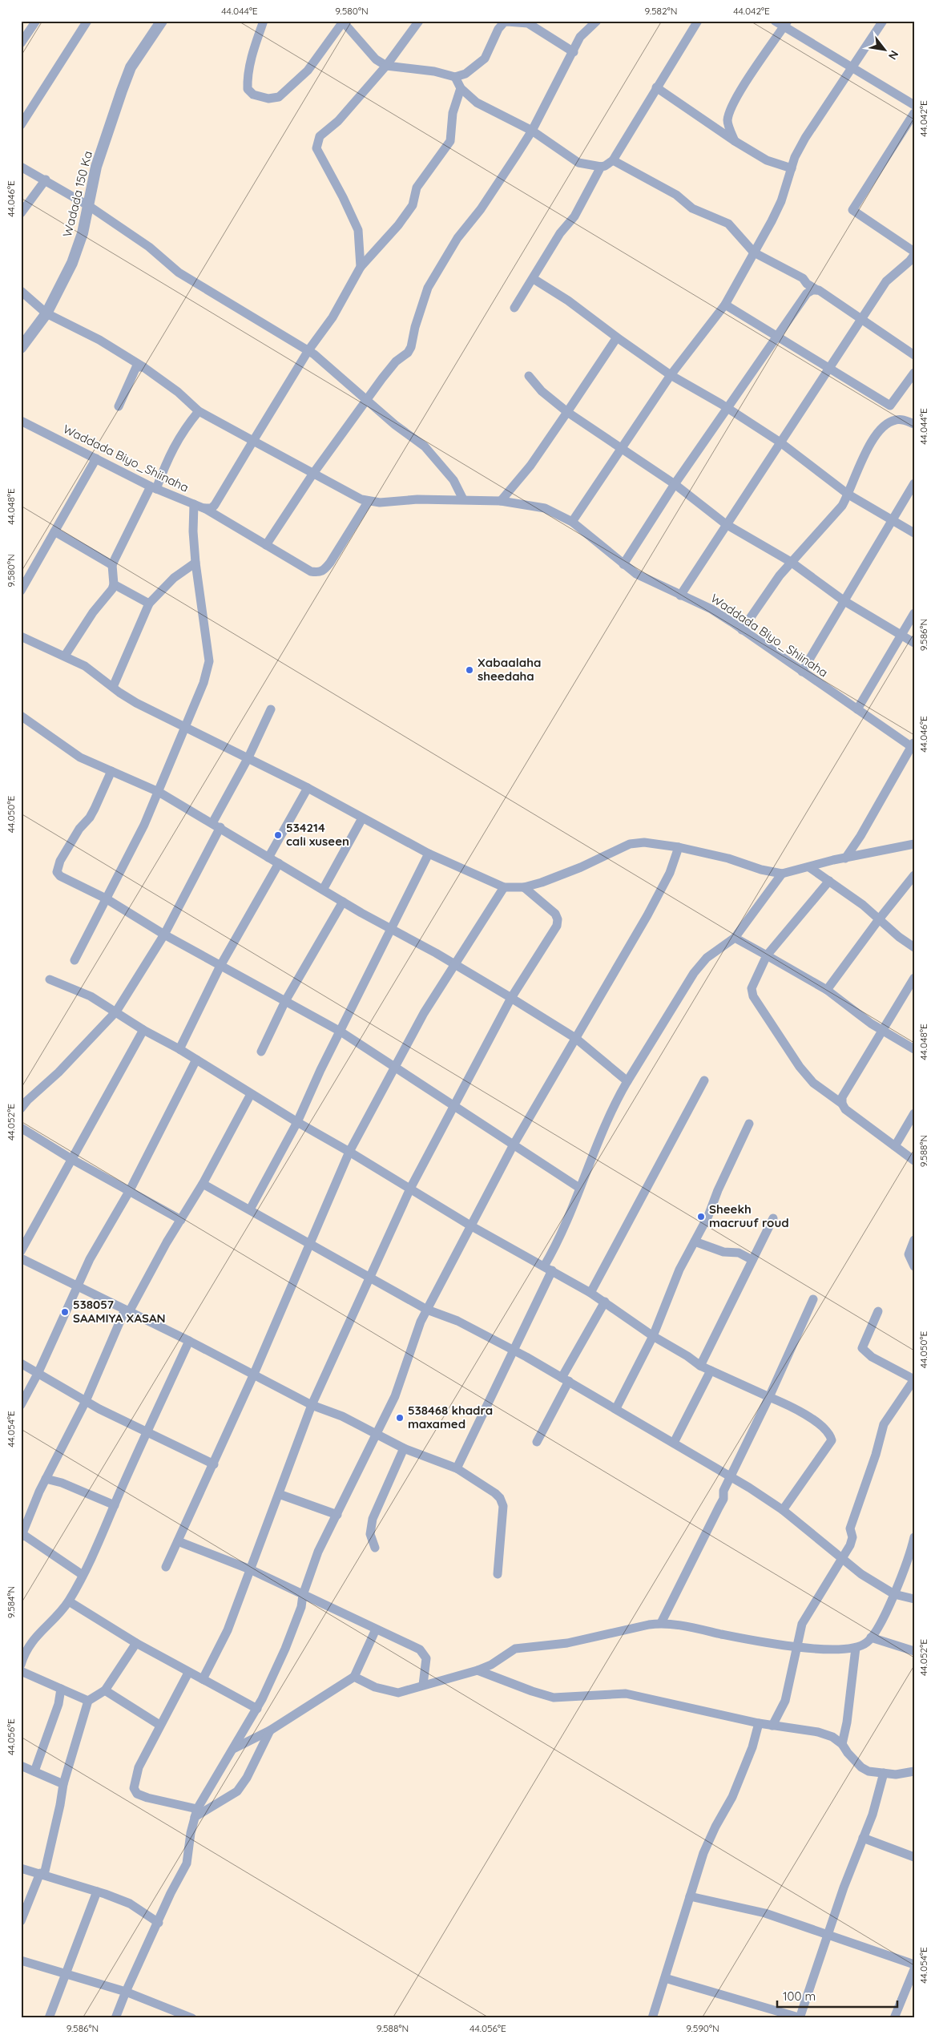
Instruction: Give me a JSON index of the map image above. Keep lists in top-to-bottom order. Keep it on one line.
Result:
{"streets":{"street":["Wadada 150 Ka","Waddada Biyo_Shiinaha"]},"crossings":[["Wadada 150 Ka","Waddada Biyo_Shiinaha"]],"places":["Xabaalaha sheedaha","534214 cali xuseen","Sheekh macruuf roud","538057 SAAMIYA XASAN","538468 khadra maxamed"],"scale_bar":"100 m","north":"bottom right","coordinates":["44.044°E","9.580°N","9.582°N","44.042°E","44.046°E","44.048°E","9.586°N","44.050°E","44.052°E","9.588°N","44.054°E","9.584°N","44.056°E","9.590°N"]}
